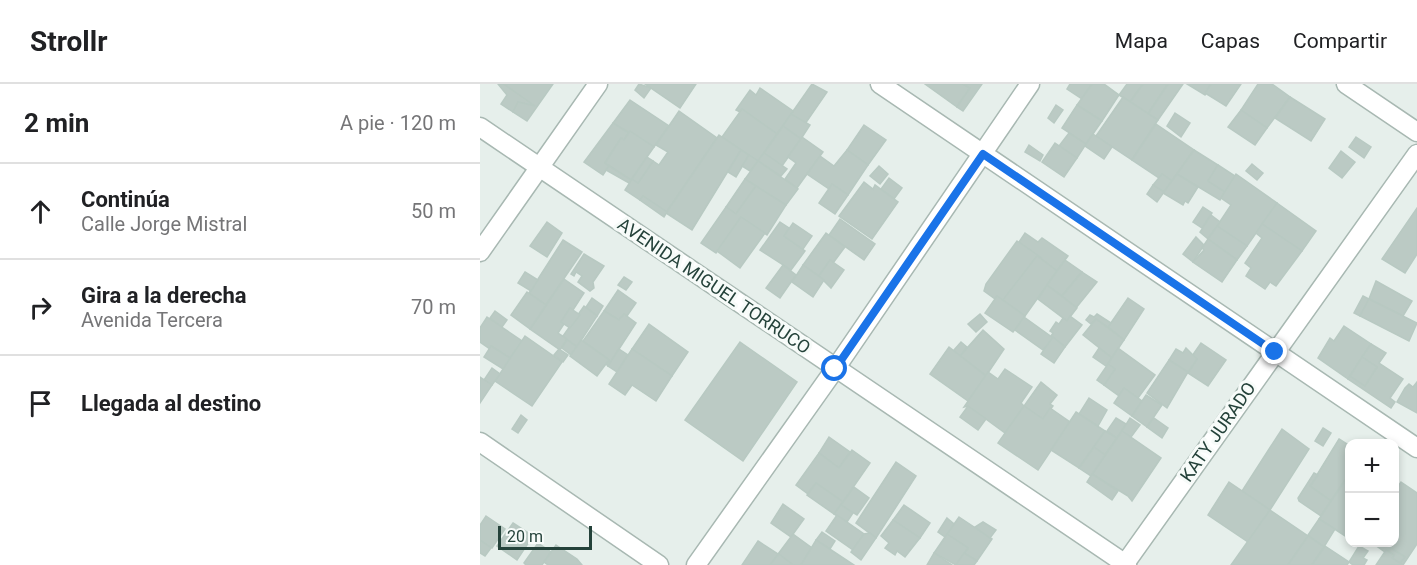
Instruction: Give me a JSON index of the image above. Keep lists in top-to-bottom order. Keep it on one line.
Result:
{"streets":{"street":["AVENIDA MIGUEL TORRUCO","KATY JURADO"]},"crossings":[["AVENIDA MIGUEL TORRUCO","KATY JURADO"]],"scale_bar":"20 m","page":{"header":"Strollr","nav":["Mapa","Capas","Compartir"],"heading":["2 min","A pie · 120 m"],"list":[["Continúa","Calle Jorge Mistral","50 m"],["Gira a la derecha","Avenida Tercera","70 m"],"Llegada al destino"],"map_buttons":["+","−"],"scale":"20 m"}}
